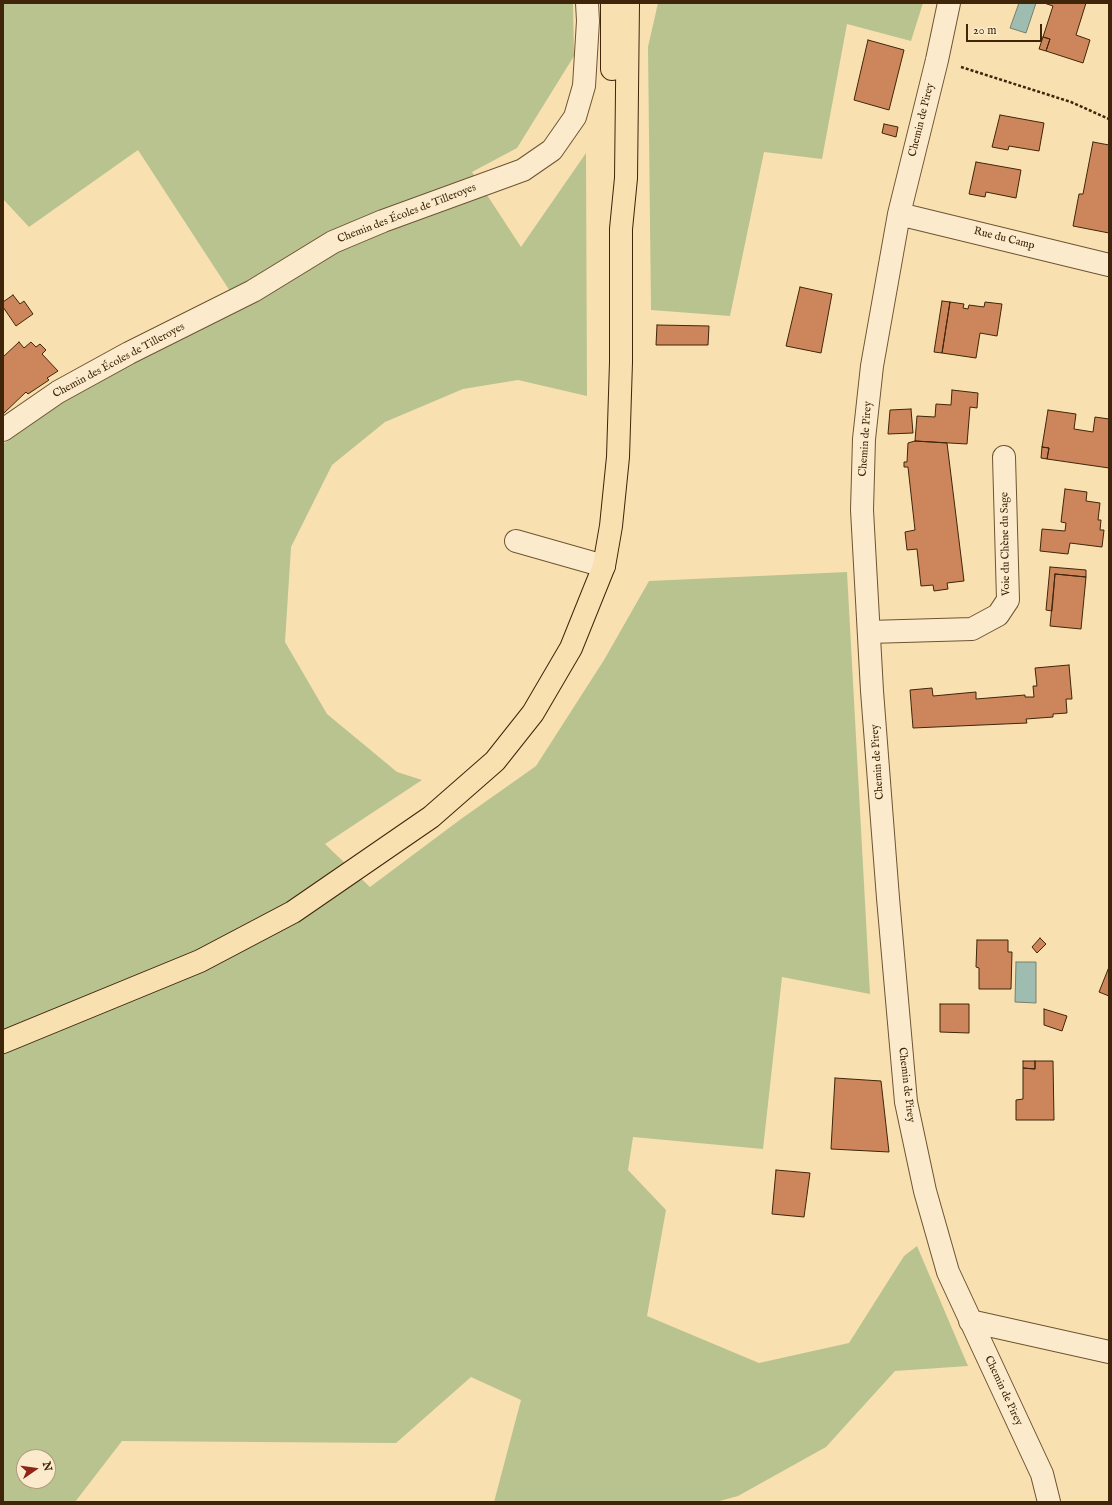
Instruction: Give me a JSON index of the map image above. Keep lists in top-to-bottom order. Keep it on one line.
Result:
{"streets":{"street":["Chemin de Pirey","Chemin des Écoles de Tilleroyes","Rue du Camp","Voie du Chène du Sage"]},"crossings":[["Chemin de Pirey","Rue du Camp"],["Chemin de Pirey","Voie du Chène du Sage"]],"scale_bar":"20 m","north":"right"}
